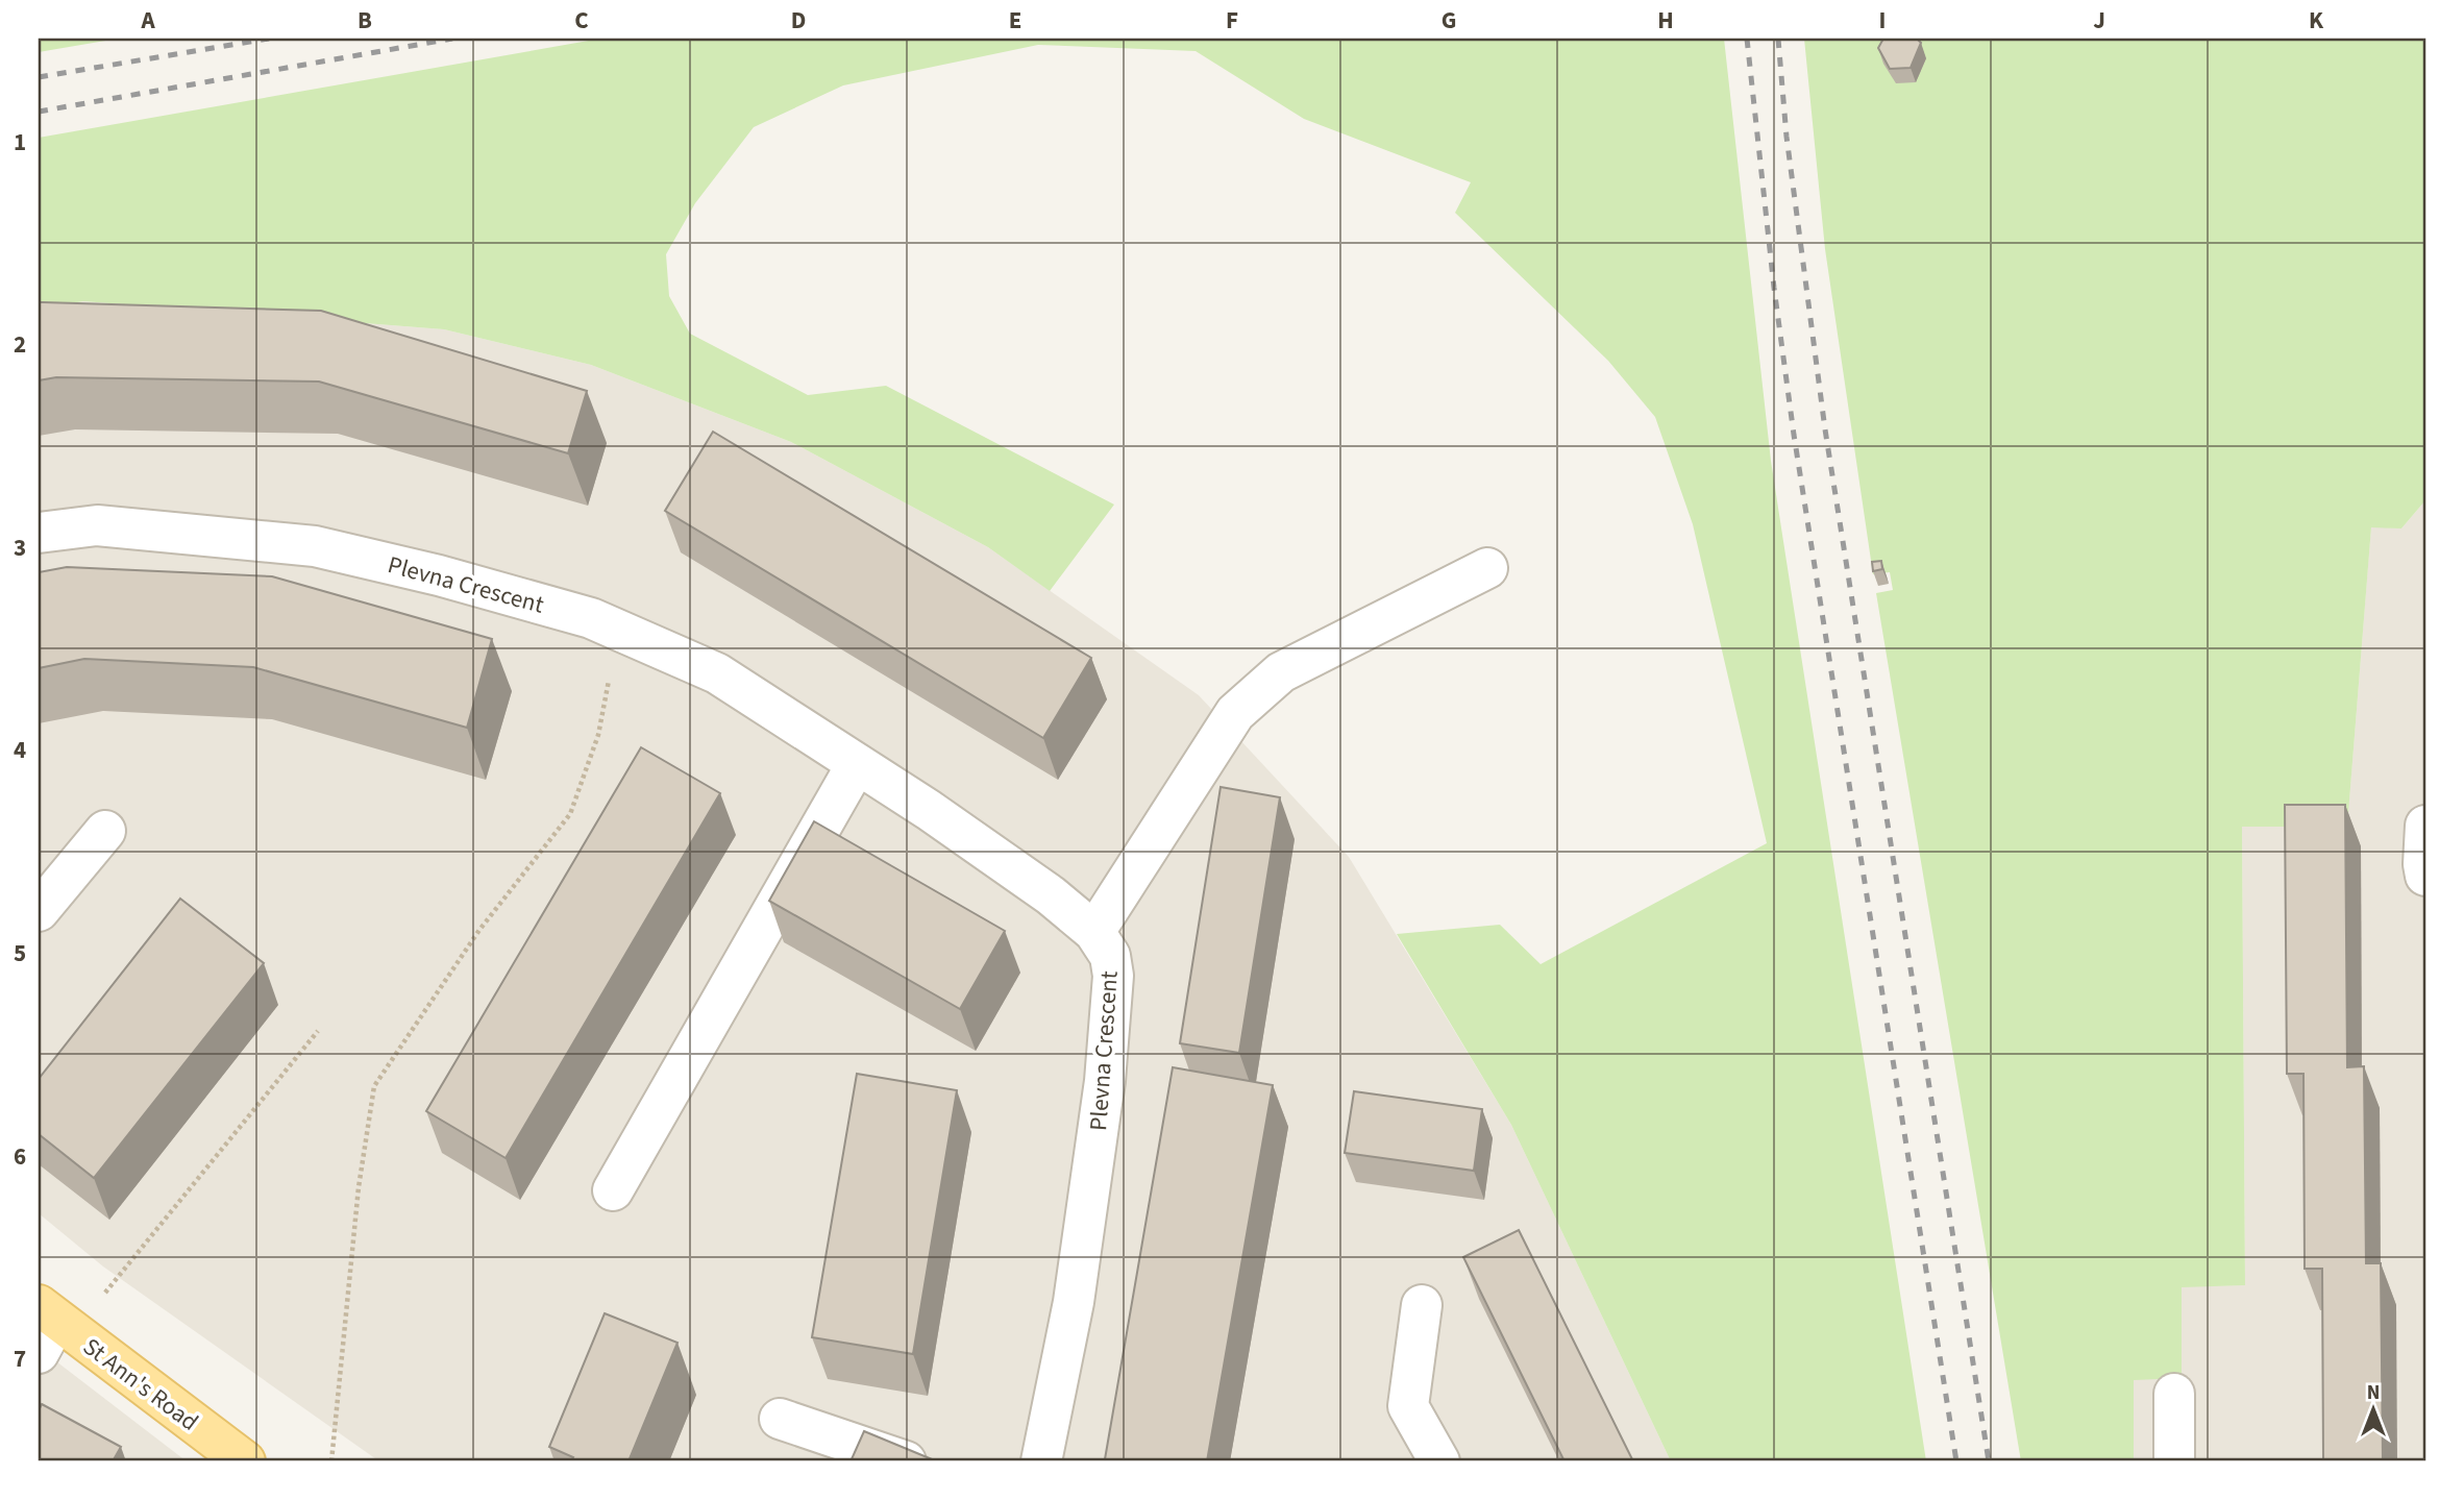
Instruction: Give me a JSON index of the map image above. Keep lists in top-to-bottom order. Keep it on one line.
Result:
{"streets":{"main road":["St Ann's Road"],"street":["Plevna Crescent"]},"north":"top","grid":{"columns":["A","B","C","D","E","F","G","H","I","J","K"],"rows":["1","2","3","4","5","6","7"]}}
